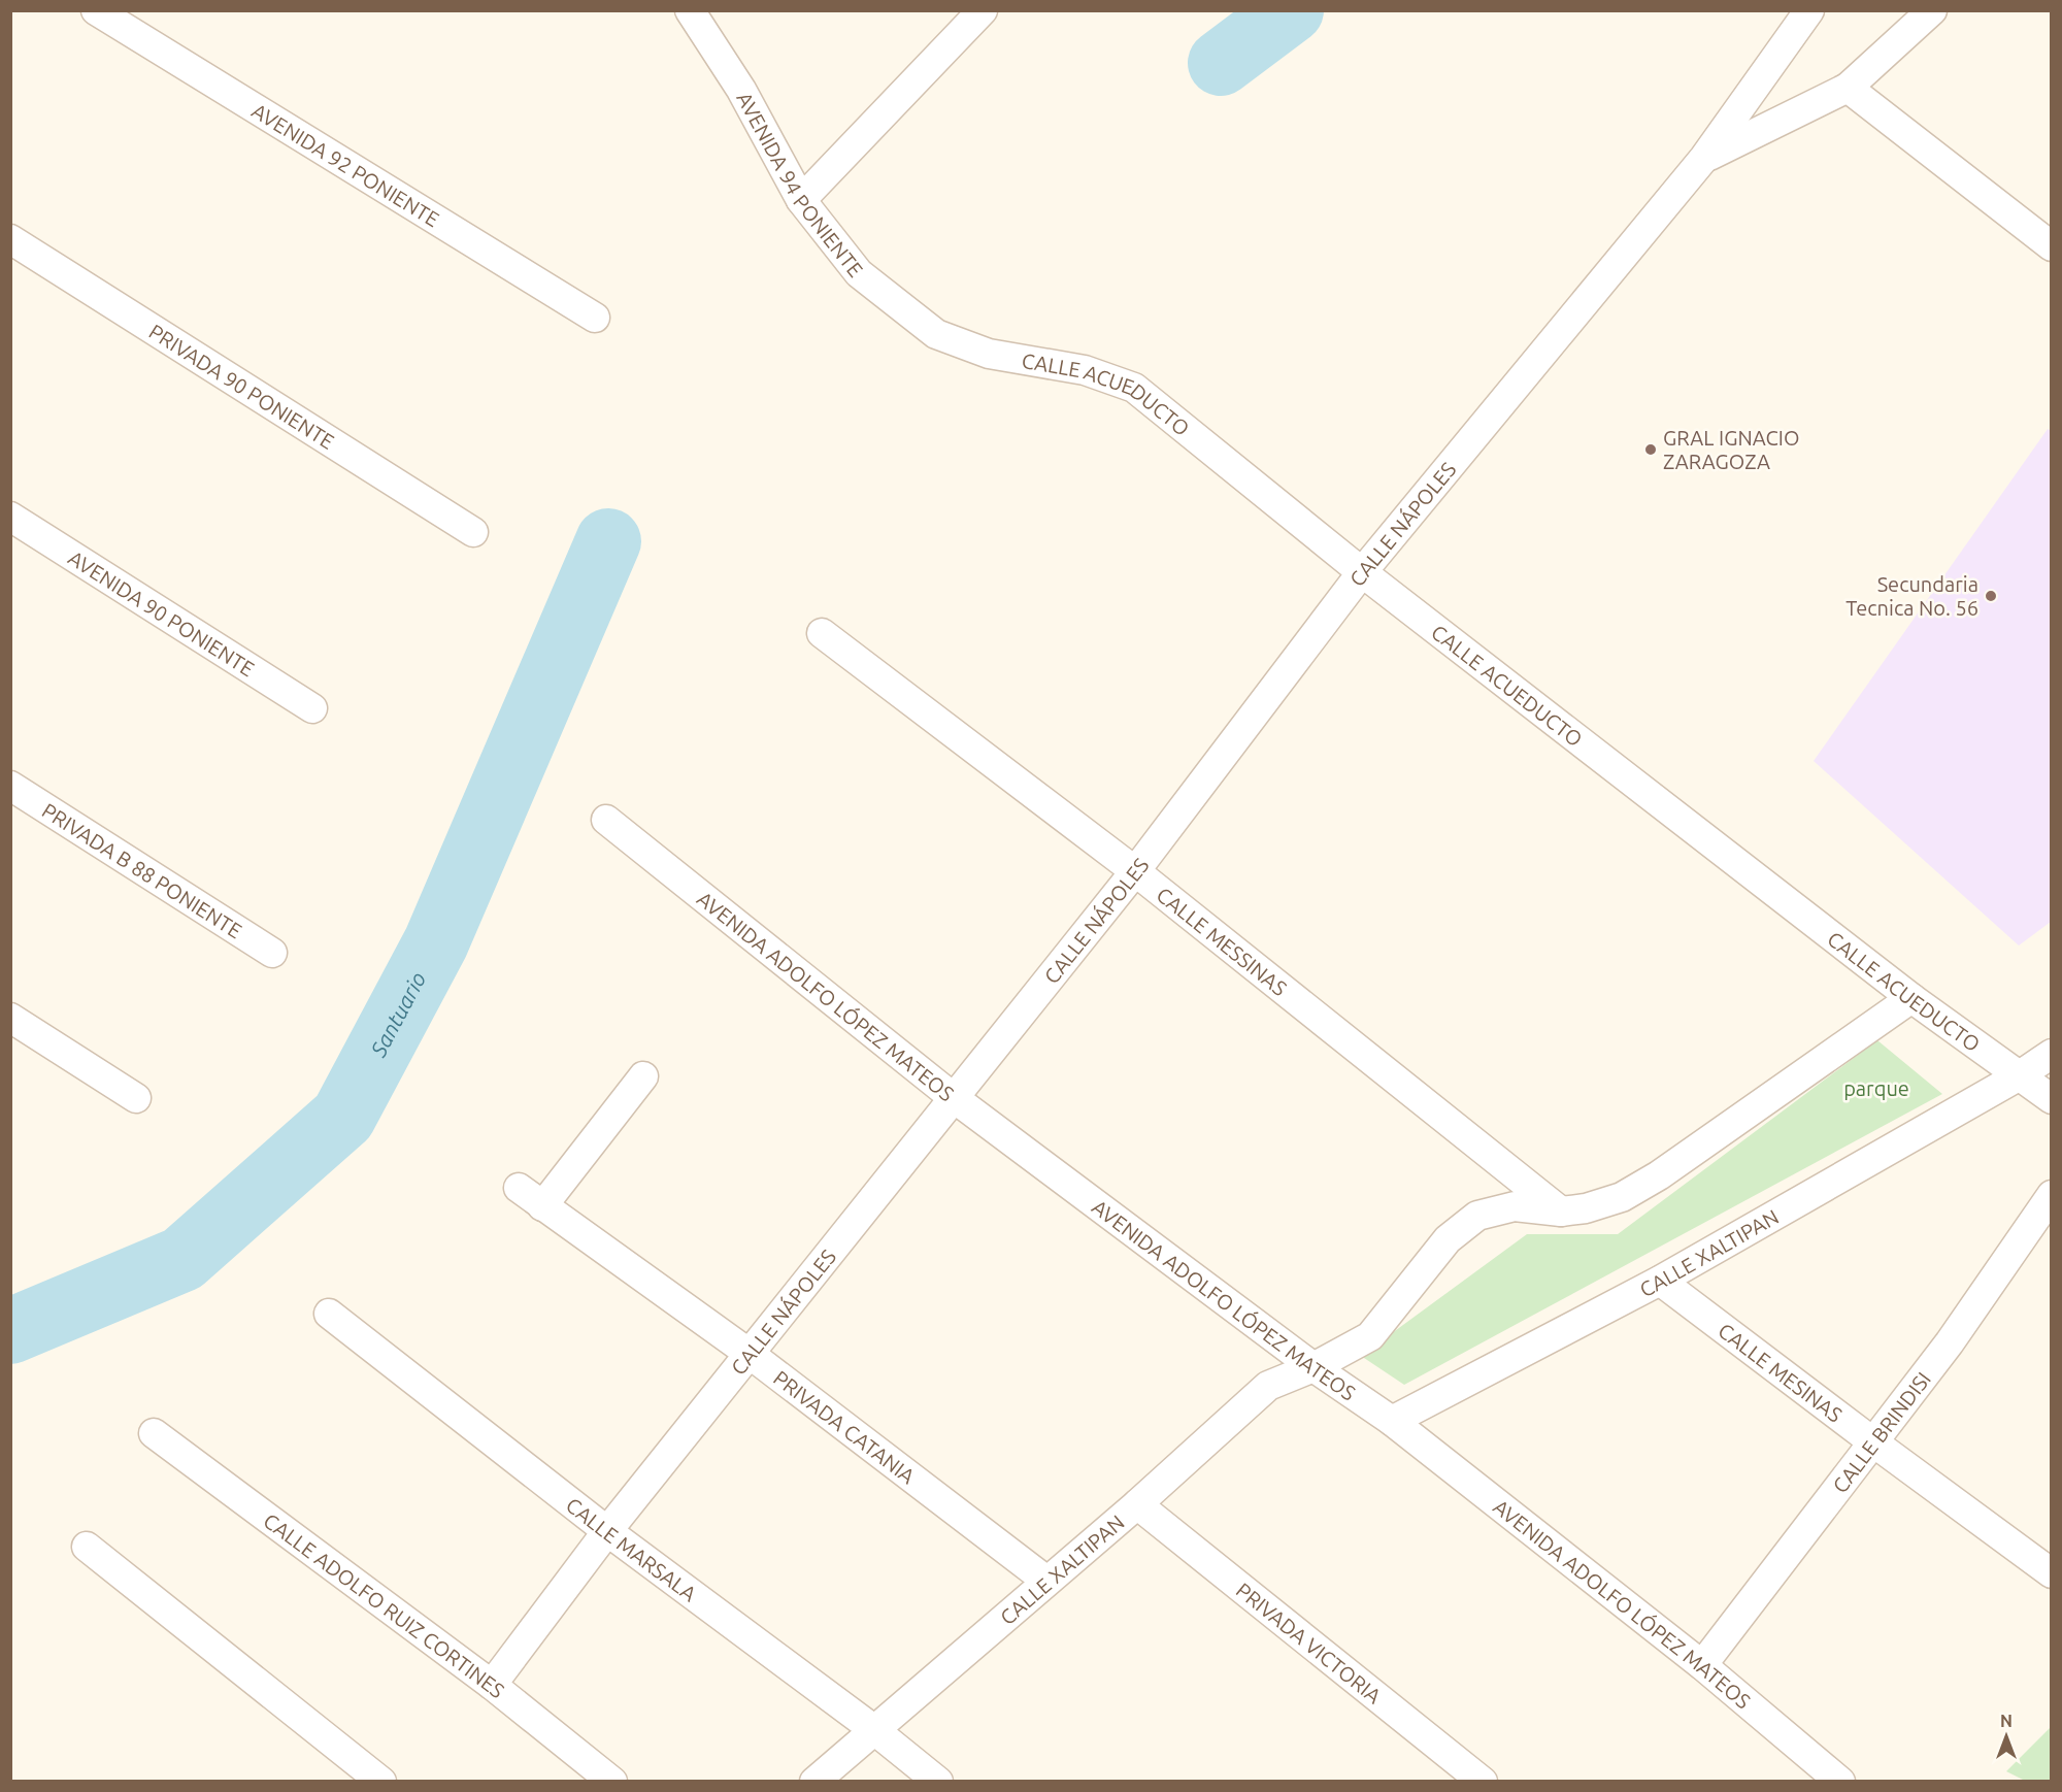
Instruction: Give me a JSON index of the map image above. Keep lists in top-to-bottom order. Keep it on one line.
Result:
{"streets":{"street":["AVENIDA 92 PONIENTE","AVENIDA 94 PONIENTE","PRIVADA 90 PONIENTE","CALLE ACUEDUCTO","CALLE NÁPOLES","AVENIDA 90 PONIENTE","PRIVADA B 88 PONIENTE","CALLE MESSINAS","AVENIDA ADOLFO LÓPEZ MATEOS","CALLE XALTIPAN","CALLE MESINAS","PRIVADA CATANIA","CALLE BRINDISI","CALLE MARSALA","CALLE ADOLFO RUIZ CORTINES","PRIVADA VICTORIA"]},"crossings":[["AVENIDA 94 PONIENTE","CALLE ACUEDUCTO"],["CALLE ACUEDUCTO","CALLE NÁPOLES"],["CALLE ACUEDUCTO","CALLE XALTIPAN"],["CALLE NÁPOLES","CALLE MESSINAS"],["CALLE NÁPOLES","AVENIDA ADOLFO LÓPEZ MATEOS"],["CALLE NÁPOLES","PRIVADA CATANIA"],["CALLE NÁPOLES","CALLE MARSALA"],["CALLE NÁPOLES","CALLE ADOLFO RUIZ CORTINES"],["CALLE MESSINAS","CALLE XALTIPAN"],["AVENIDA ADOLFO LÓPEZ MATEOS","CALLE XALTIPAN"],["AVENIDA ADOLFO LÓPEZ MATEOS","CALLE BRINDISI"],["CALLE XALTIPAN","CALLE MESINAS"],["CALLE XALTIPAN","PRIVADA CATANIA"],["CALLE XALTIPAN","CALLE MARSALA"],["CALLE XALTIPAN","PRIVADA VICTORIA"],["CALLE MESINAS","CALLE BRINDISI"]],"water":["Santuario"],"parks":["parque"],"places":["GRAL IGNACIO ZARAGOZA","Secundaria Tecnica No. 56"],"north":"top"}
